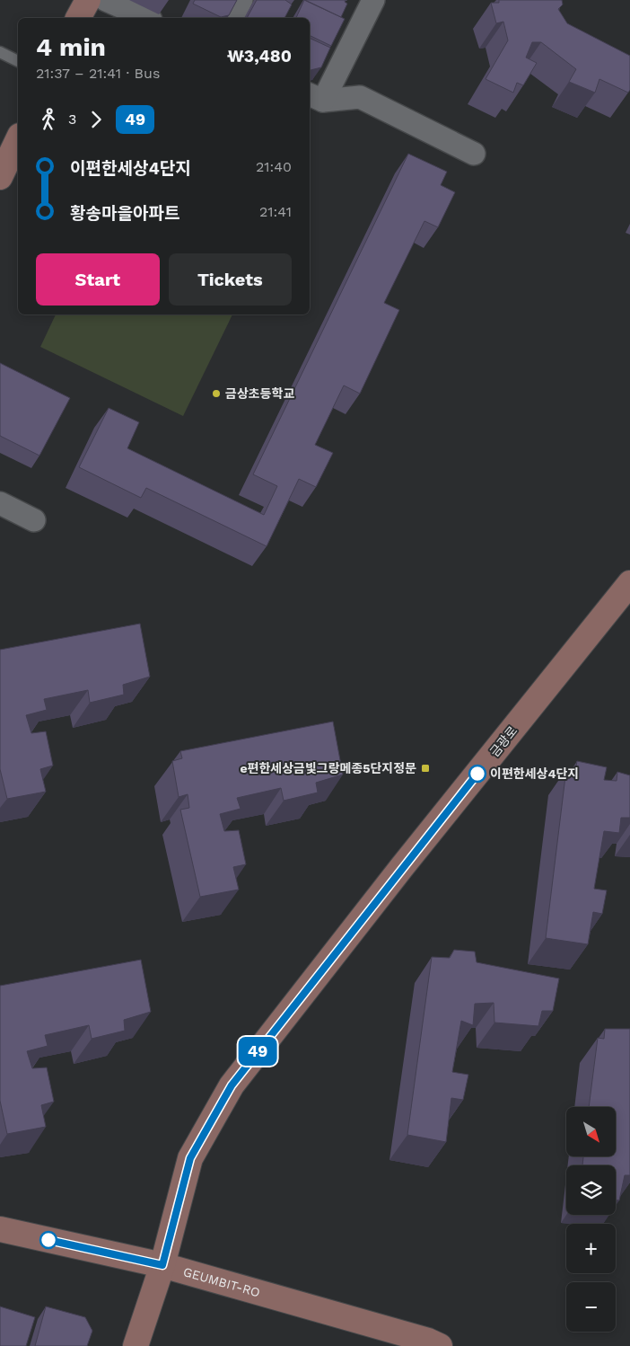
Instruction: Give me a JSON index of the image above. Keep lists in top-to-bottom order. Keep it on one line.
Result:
{"streets":{"street":["금광로","GEUMBIT-RO"]},"crossings":[["금광로","GEUMBIT-RO"]],"places":{"other":["금상초등학교","이편한세상4단지"],"transit":["e편한세상금빛그랑메종5단지정문"]},"lines":["bus line 49"],"north":"bottom right","page":{"on_map":"49","heading":["4 min","21:37 – 21:41 · Bus","₩3,480"],"legs":["3","49"],"list":[{"name":"이편한세상4단지","value":"21:40"},{"name":"황송마을아파트","value":"21:41"}],"buttons":["Start","Tickets"],"map_buttons":["+","−"]}}
